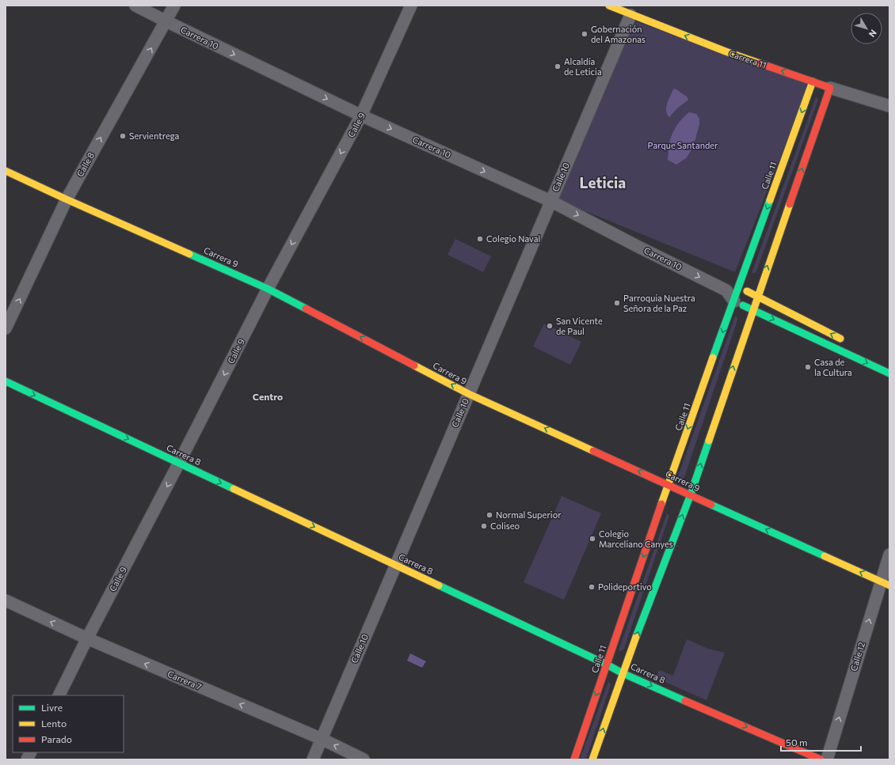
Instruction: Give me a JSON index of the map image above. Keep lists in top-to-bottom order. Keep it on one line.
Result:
{"streets":{"street":["Carrera 10","Carrera 11","Calle 9","Calle 8","Calle 11","Calle 10","Carrera 9","Carrera 8","Calle 12","Carrera 7"]},"crossings":[["Carrera 10","Calle 9"],["Carrera 10","Calle 8"],["Carrera 10","Calle 10"],["Carrera 11","Calle 11"],["Carrera 11","Calle 10"],["Calle 9","Carrera 9"],["Calle 9","Carrera 8"],["Calle 9","Carrera 7"],["Calle 8","Carrera 9"],["Calle 11","Carrera 9"],["Calle 11","Carrera 8"],["Calle 10","Carrera 9"],["Calle 10","Carrera 8"],["Calle 10","Carrera 7"],["Carrera 9","Calle 12"]],"one_way":["Carrera 10","Carrera 11","Calle 9","Calle 8","Carrera 9","Carrera 8","Calle 12","Carrera 7"],"districts":["Leticia","Centro"],"parks":["Parque Santander"],"places":["Gobernación del Amazonas","Alcaldía de Leticia","Servientrega","Colegio Naval","Parroquia Nuestra Señora de la Paz","San Vicente de Paul","Casa de la Cultura","Normal Superior","Coliseo","Colegio Marceliano Canyes","Polideportivo"],"legend":["Livre","Lento","Parado"],"scale_bar":"50 m","north":"bottom right"}
